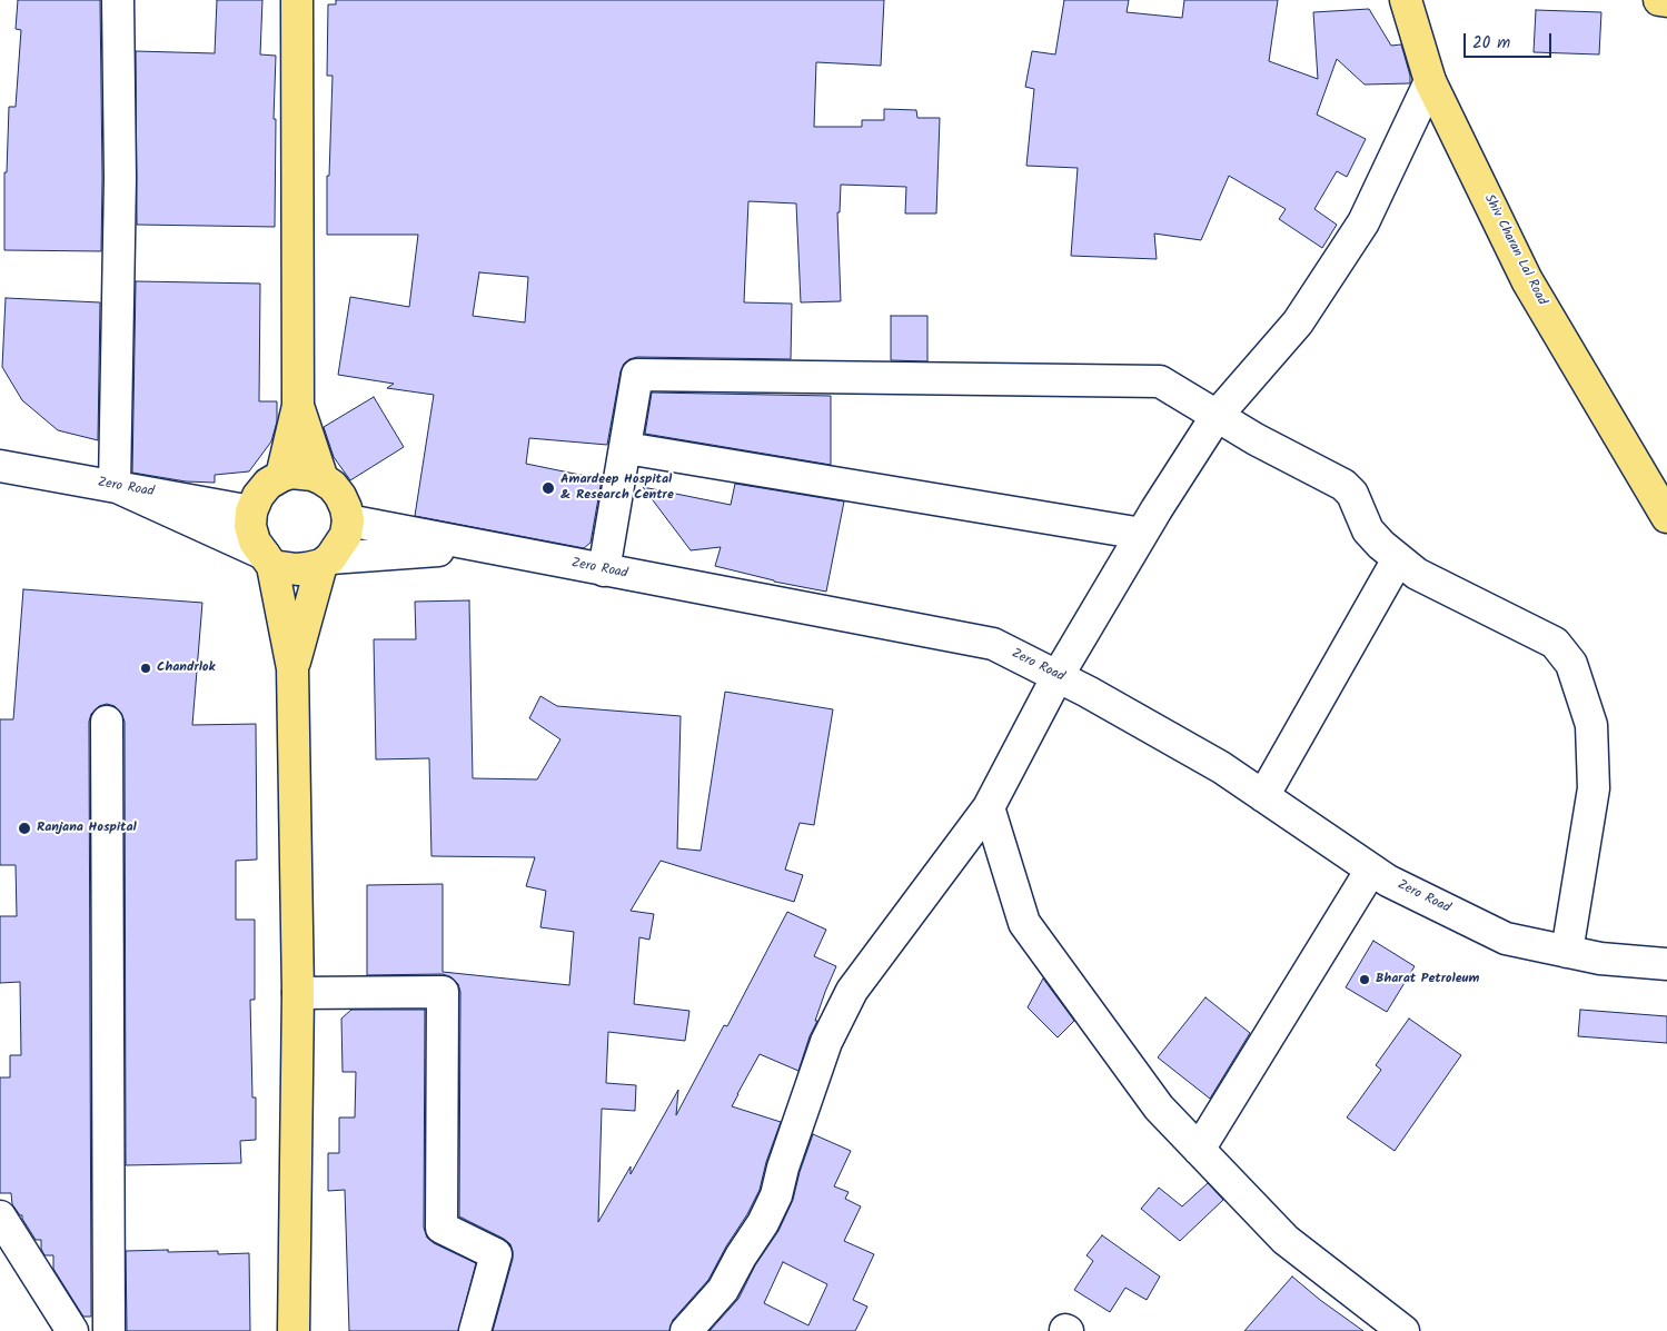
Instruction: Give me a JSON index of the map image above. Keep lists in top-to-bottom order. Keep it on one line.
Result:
{"streets":{"main road":["Shiv Charan Lal Road"],"street":["Zero Road"]},"places":["Amardeep Hospital & Research Centre","Chandrlok","Ranjana Hospital","Bharat Petroleum"],"scale_bar":"20 m"}
